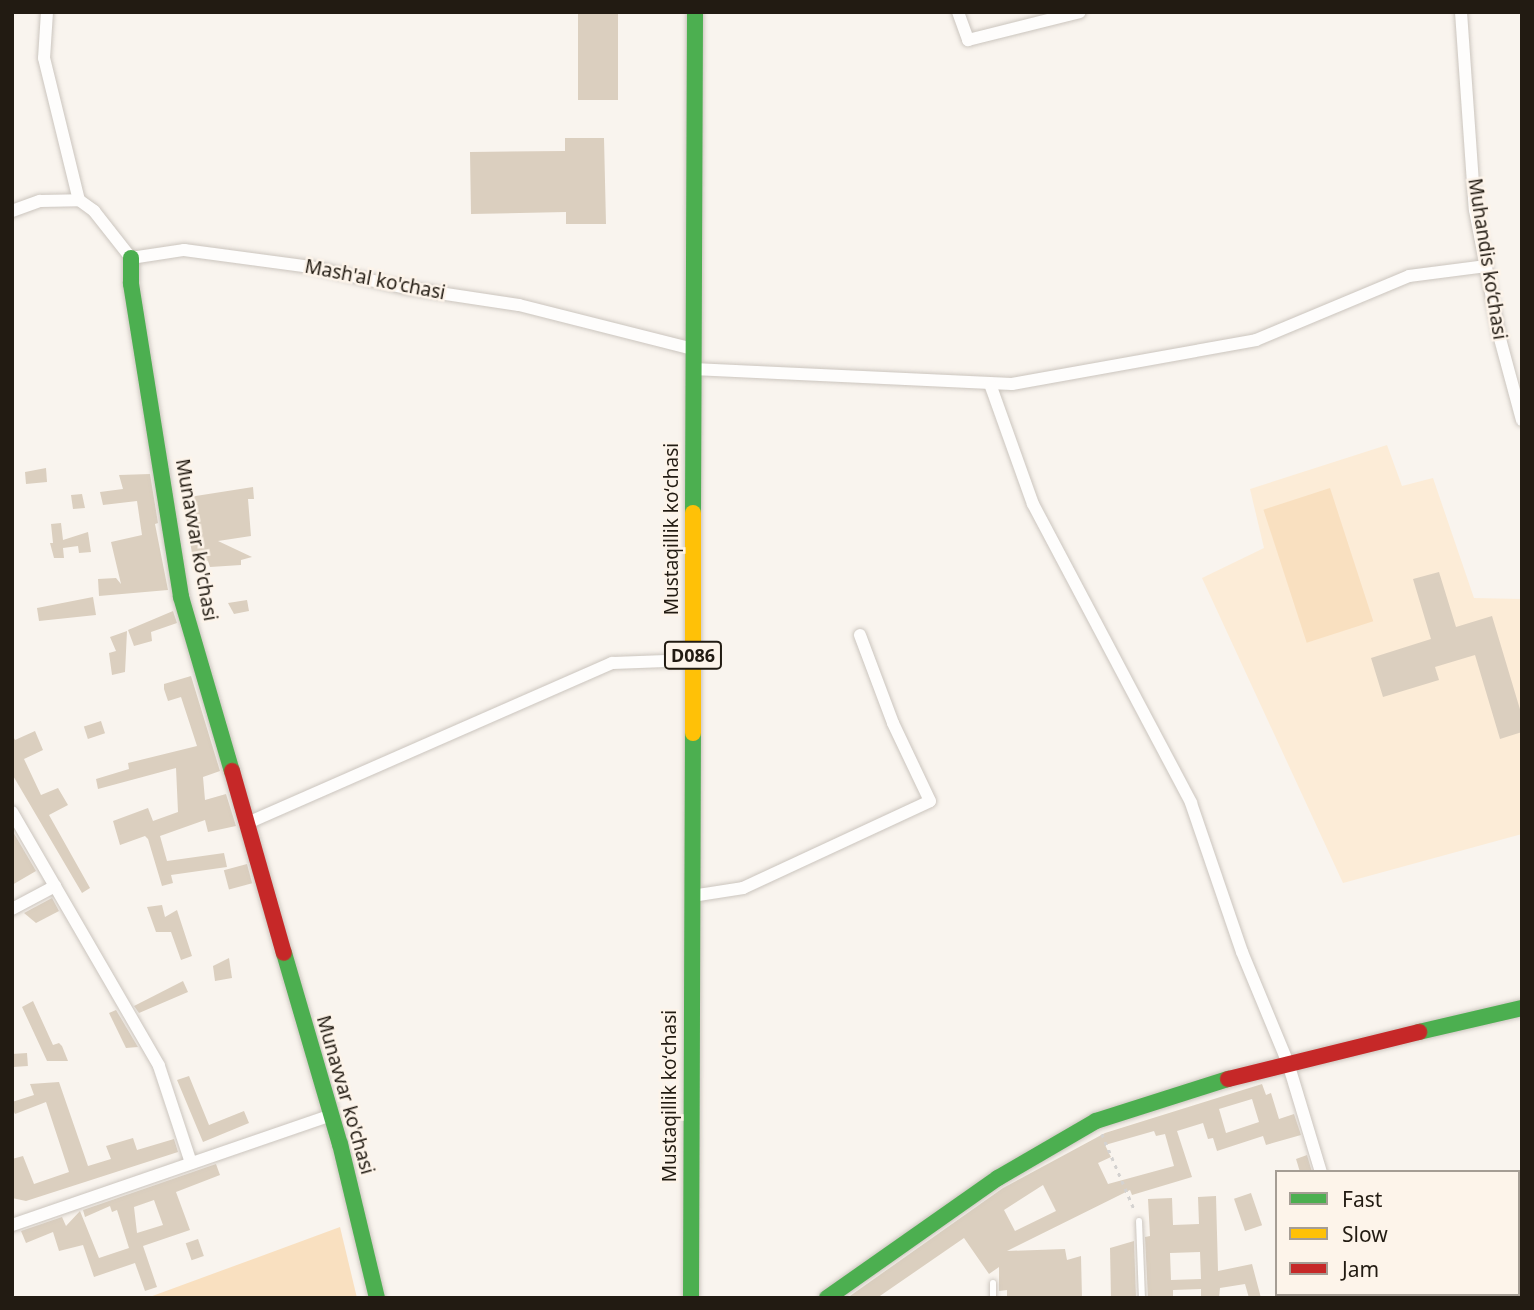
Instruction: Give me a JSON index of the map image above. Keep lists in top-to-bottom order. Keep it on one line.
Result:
{"streets":{"street":["Muhandis ko‘chasi","Mash'al ko'chasi","Mustaqillik koʻchasi","Munavvar ko'chasi","D086"]},"crossings":[["Mash'al ko'chasi","Mustaqillik koʻchasi"],["Mash'al ko'chasi","Munavvar ko'chasi"]],"legend":["Fast","Slow","Jam"]}
